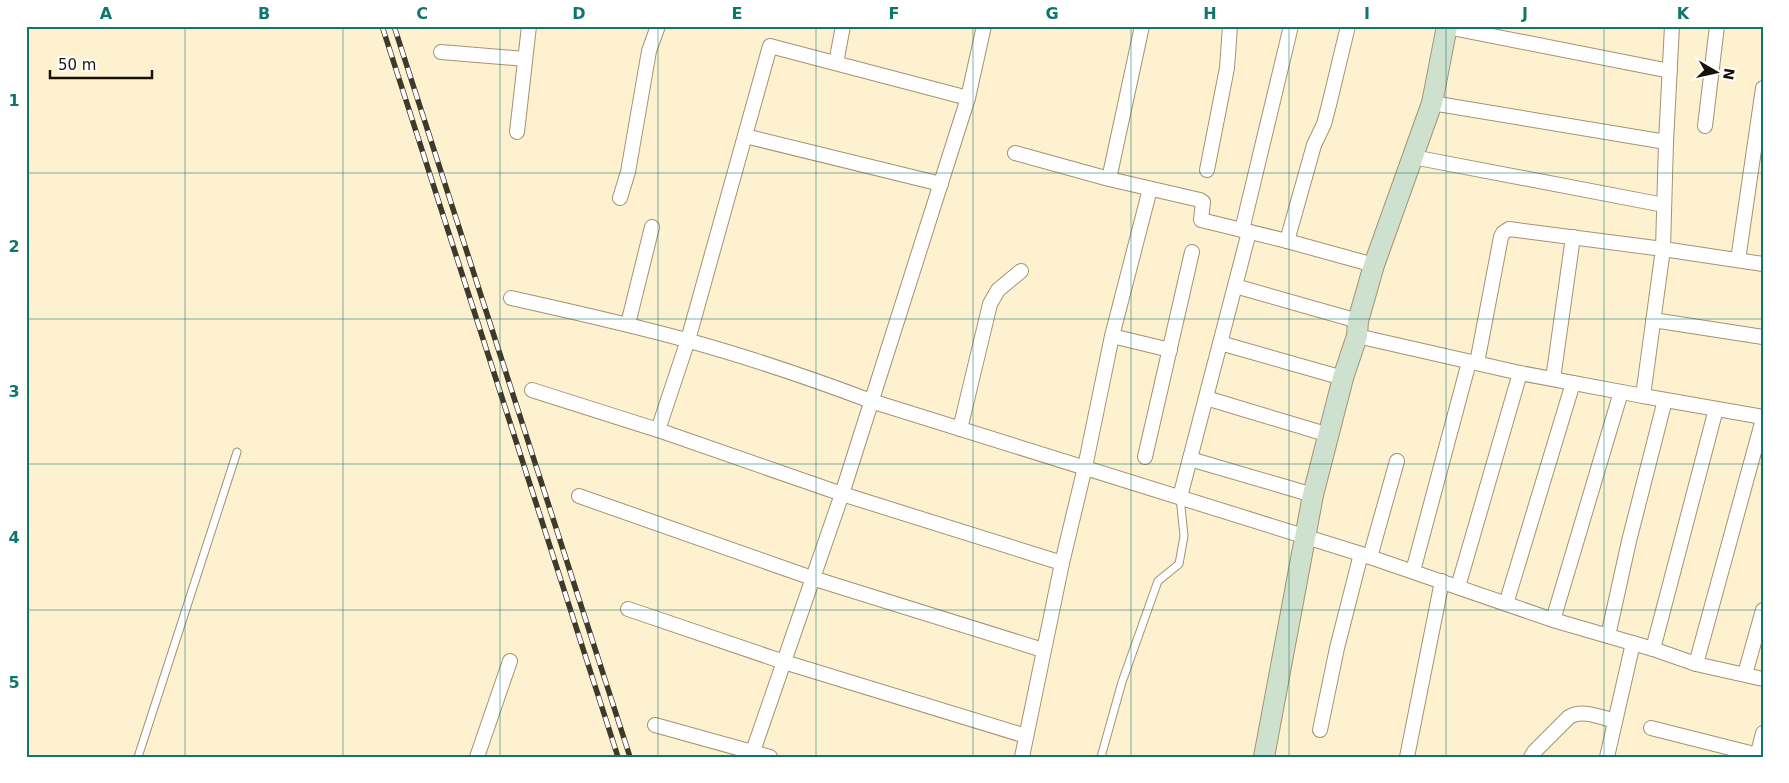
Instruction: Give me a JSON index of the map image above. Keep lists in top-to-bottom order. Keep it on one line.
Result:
{"scale_bar":"50 m","north":"right","grid":{"columns":["A","B","C","D","E","F","G","H","I","J","K"],"rows":["1","2","3","4","5"]}}
